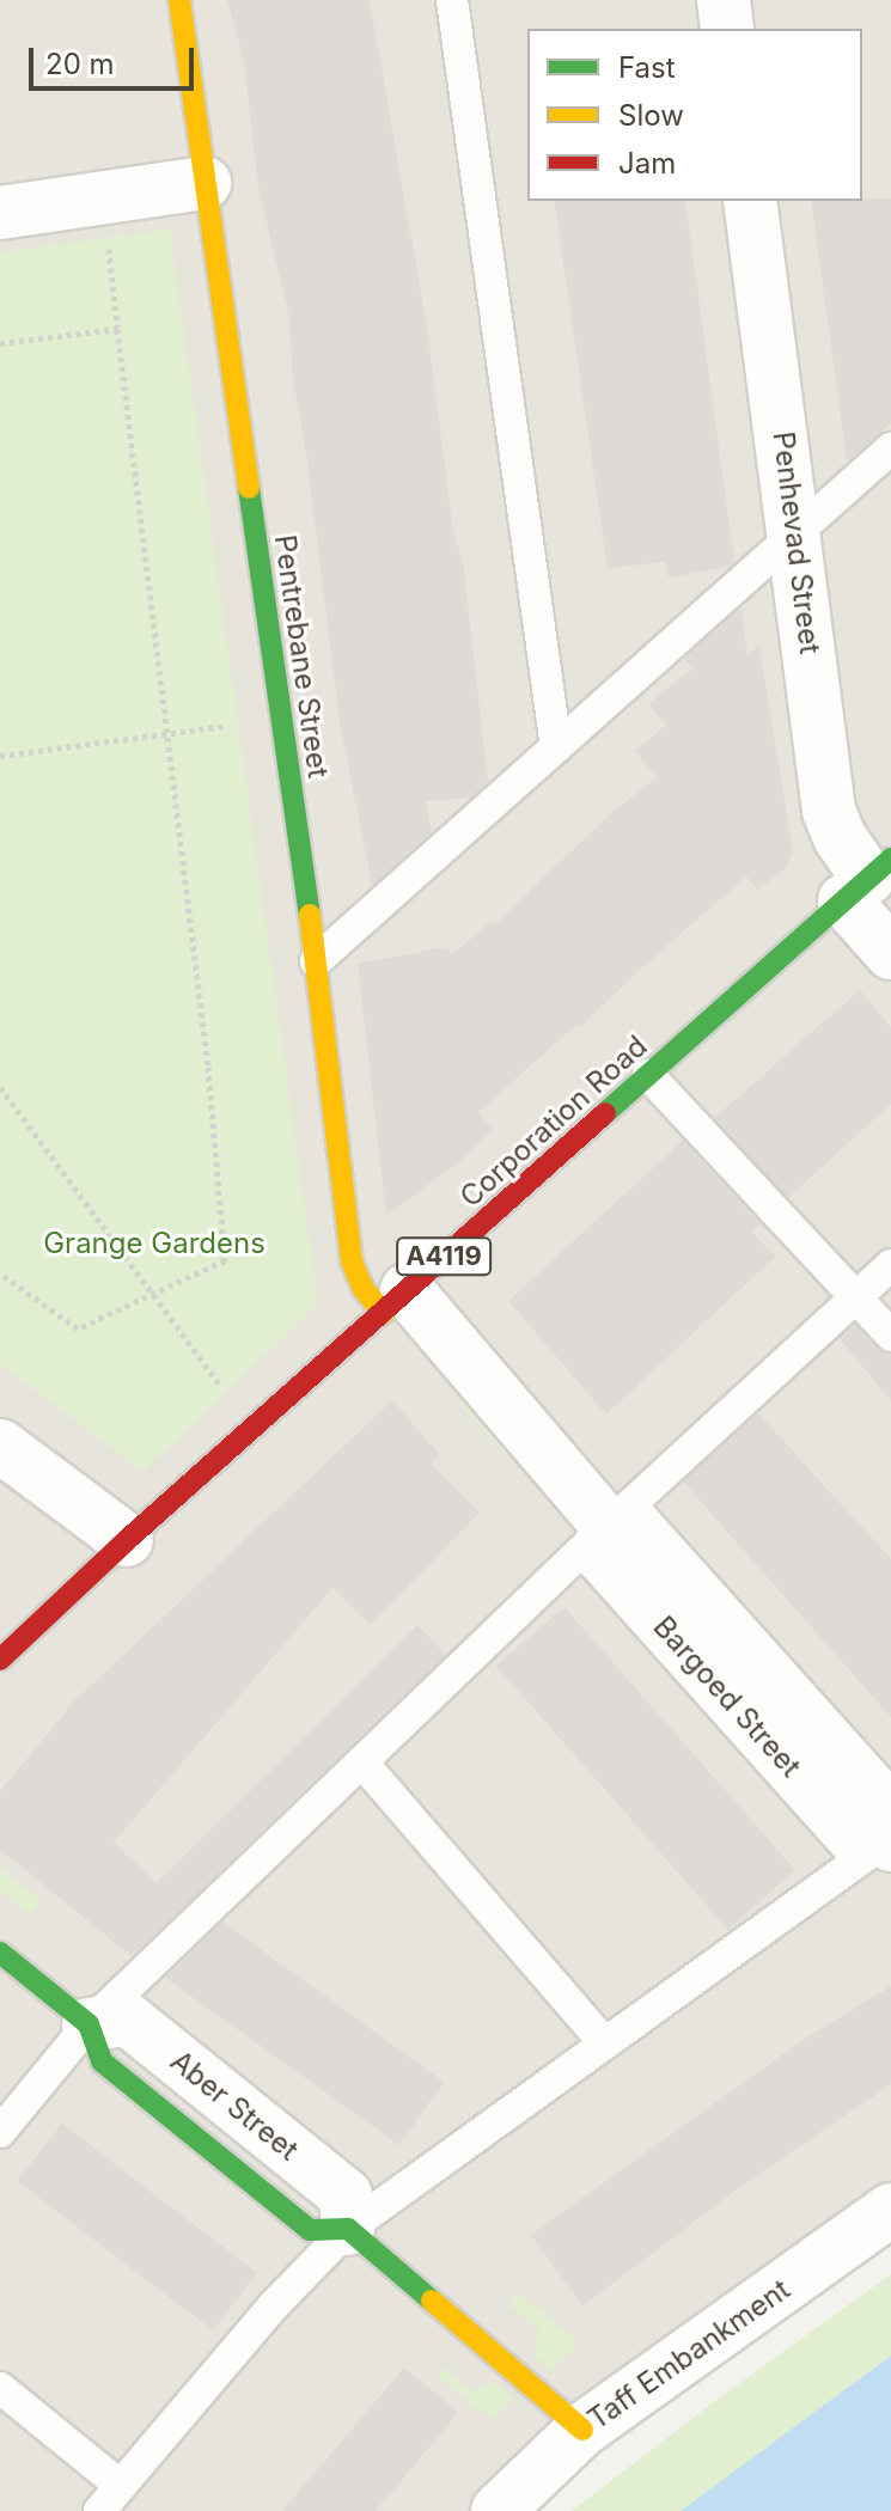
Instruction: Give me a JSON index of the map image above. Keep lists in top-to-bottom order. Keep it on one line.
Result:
{"streets":{"street":["Penhevad Street","Pentrebane Street","Corporation Road","A4119","Bargoed Street","Aber Street","Taff Embankment"]},"crossings":[["Penhevad Street","Corporation Road"],["Pentrebane Street","Corporation Road"]],"parks":["Grange Gardens"],"legend":["Fast","Slow","Jam"],"scale_bar":"20 m"}
